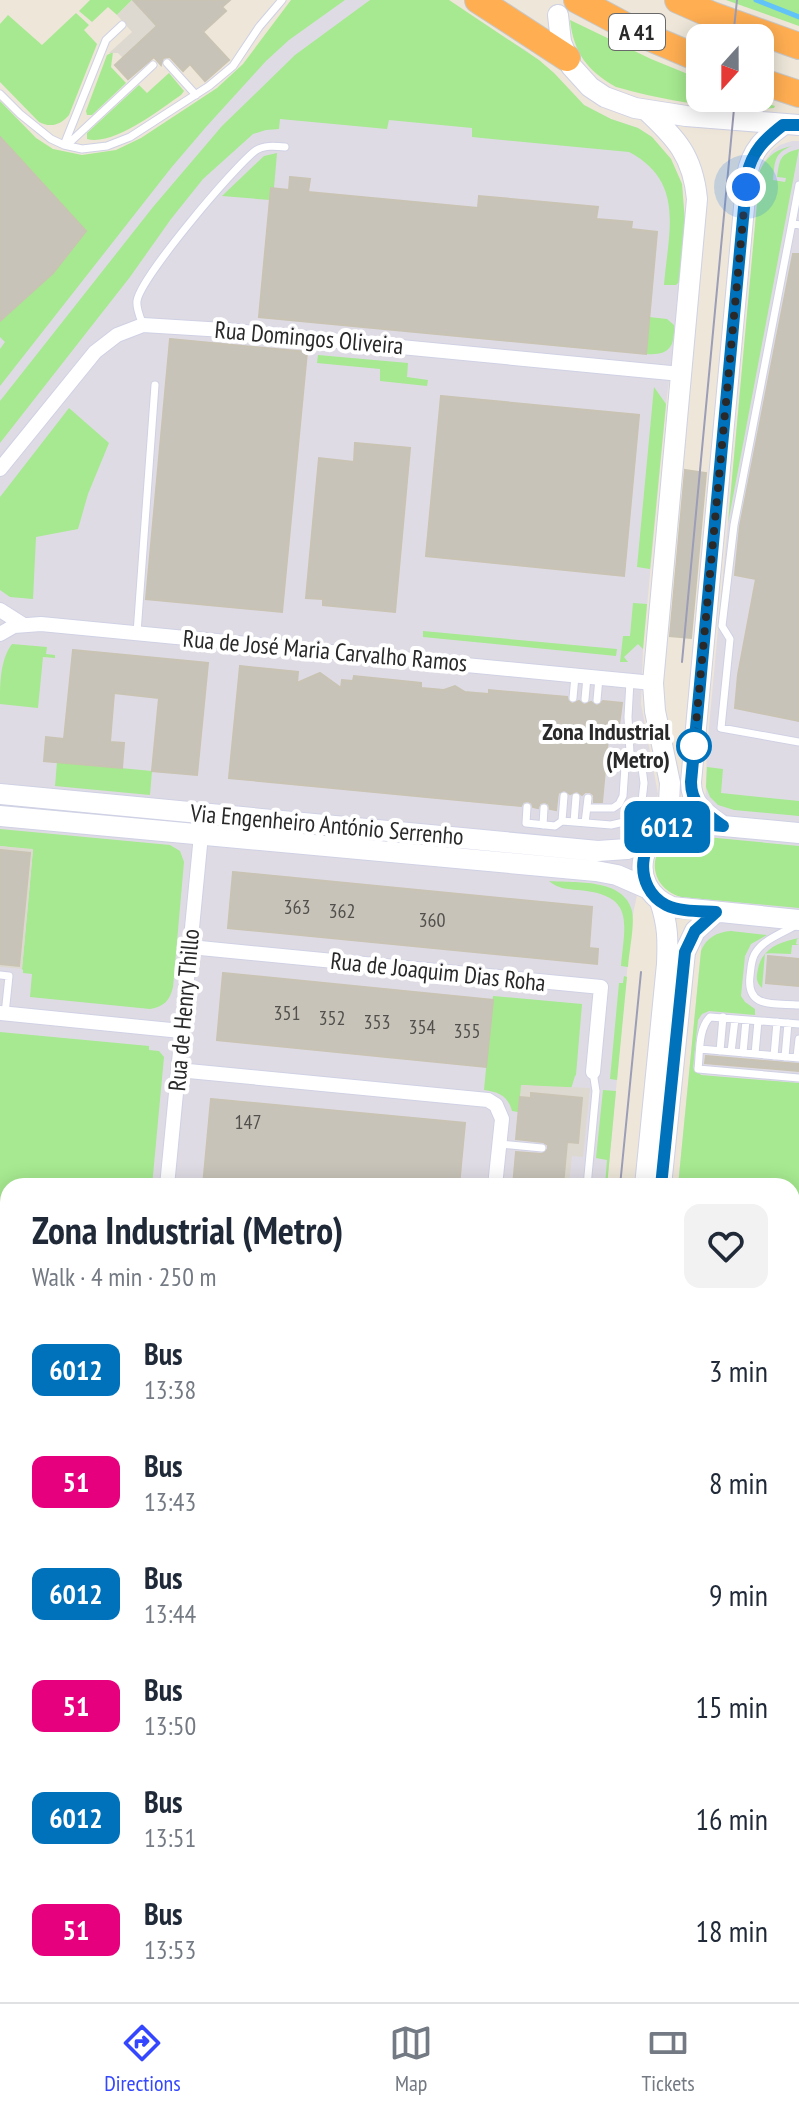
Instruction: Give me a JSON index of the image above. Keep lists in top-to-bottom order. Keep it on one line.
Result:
{"streets":{"highway":["A 41"],"main road":["Via Engenheiro António Serrenho"],"street":["Rua Domingos Oliveira","Rua de José Maria Carvalho Ramos","Rua de Joaquim Dias Roha","Rua de Henry Thillo"]},"crossings":[["Via Engenheiro António Serrenho","Rua de Henry Thillo"],["Rua de Joaquim Dias Roha","Rua de Henry Thillo"]],"places":["Zona Industrial (Metro)"],"lines":["bus line 6012"],"house_numbers":["363","362","360","351","352","353","354","355","147"],"north":"bottom","page":{"on_map":"6012","heading":["Zona Industrial (Metro)","Walk · 4 min · 250 m"],"list":[{"mark":"6012","name":"Bus","note":"13:38","value":"3 min"},{"mark":"51","name":"Bus","note":"13:43","value":"8 min"},{"mark":"6012","name":"Bus","note":"13:44","value":"9 min"},{"mark":"51","name":"Bus","note":"13:50","value":"15 min"},{"mark":"6012","name":"Bus","note":"13:51","value":"16 min"},{"mark":"51","name":"Bus","note":"13:53","value":"18 min"}],"tabs":["Directions","Map","Tickets"]}}
